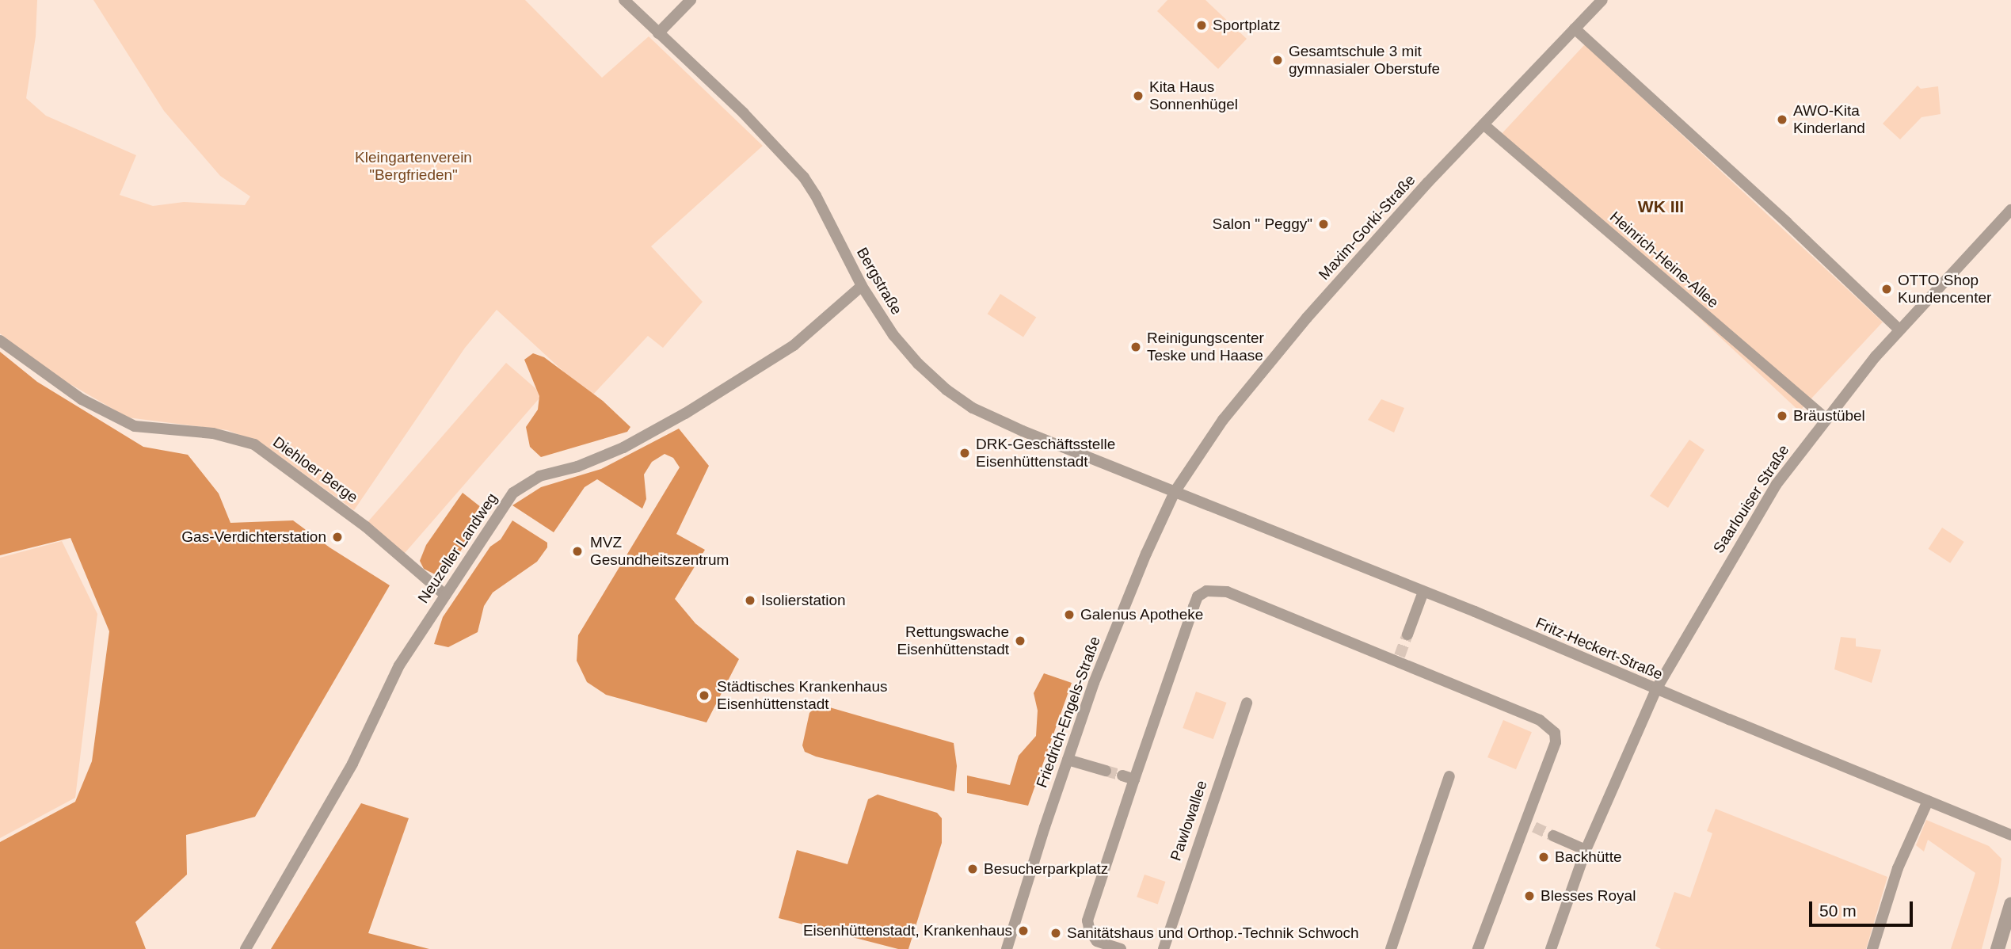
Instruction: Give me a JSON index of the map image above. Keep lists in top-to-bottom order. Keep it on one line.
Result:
{"streets":{"street":["Maxim-Gorki-Straße","Heinrich-Heine-Allee","Bergstraße","Diehloer Berge","Saarlouiser Straße","Neuzeller Landweg","Fritz-Heckert-Straße","Friedrich-Engels-Straße","Pawlowallee"]},"crossings":[["Maxim-Gorki-Straße","Heinrich-Heine-Allee"],["Maxim-Gorki-Straße","Bergstraße"],["Maxim-Gorki-Straße","Fritz-Heckert-Straße"],["Maxim-Gorki-Straße","Friedrich-Engels-Straße"],["Heinrich-Heine-Allee","Saarlouiser Straße"],["Bergstraße","Neuzeller Landweg"],["Bergstraße","Fritz-Heckert-Straße"],["Bergstraße","Friedrich-Engels-Straße"],["Diehloer Berge","Neuzeller Landweg"],["Saarlouiser Straße","Fritz-Heckert-Straße"],["Fritz-Heckert-Straße","Friedrich-Engels-Straße"]],"districts":["WK III"],"parks":["Kleingartenverein \"Bergfrieden\""],"places":["Sportplatz","Gesamtschule 3 mit gymnasialer Oberstufe","Kita Haus Sonnenhügel","AWO-Kita Kinderland","Salon \" Peggy\"","OTTO Shop Kundencenter","Reinigungscenter Teske und Haase","Bräustübel","DRK-Geschäftsstelle Eisenhüttenstadt","Gas-Verdichterstation","MVZ Gesundheitszentrum","Isolierstation","Galenus Apotheke","Rettungswache Eisenhüttenstadt","Städtisches Krankenhaus Eisenhüttenstadt","Backhütte","Besucherparkplatz","Blesses Royal","Eisenhüttenstadt, Krankenhaus","Sanitätshaus und Orthop.-Technik Schwoch"],"scale_bar":"50 m"}
